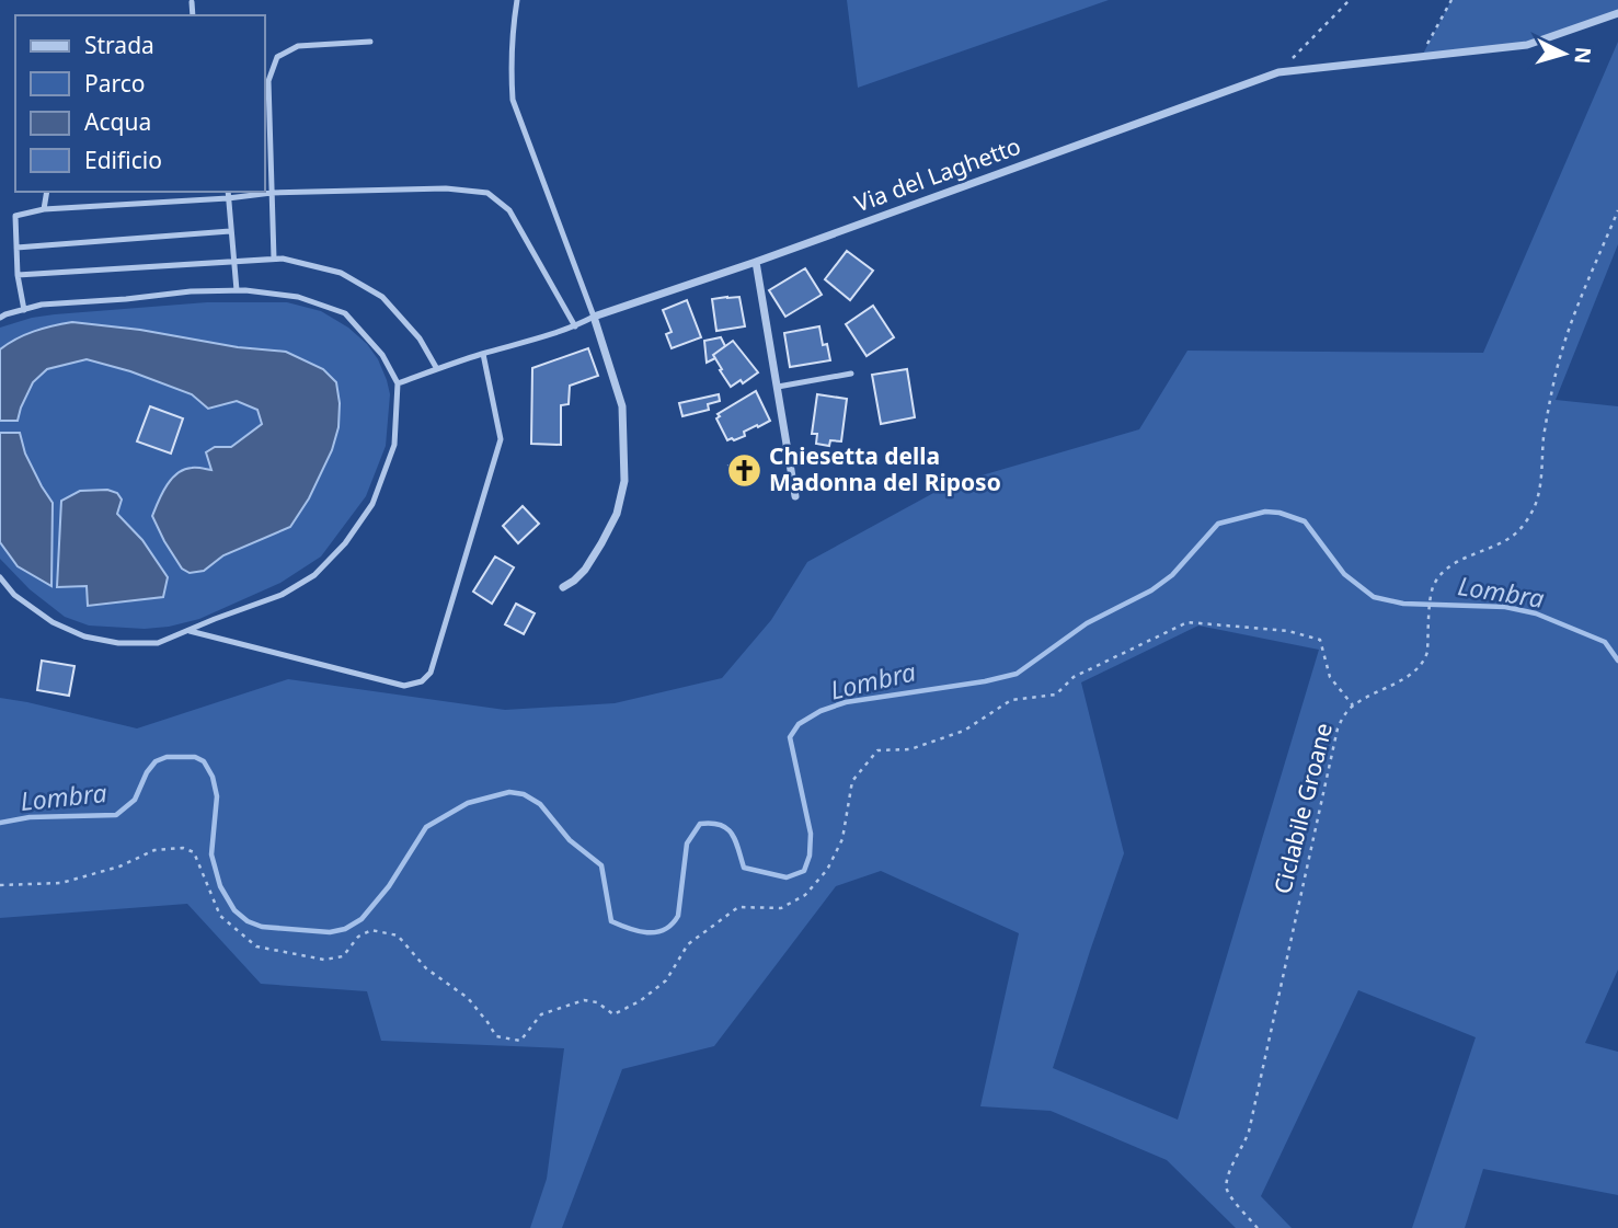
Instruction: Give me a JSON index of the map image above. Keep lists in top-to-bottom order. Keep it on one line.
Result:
{"streets":{"street":["Via del Laghetto"],"path":["Ciclabile Groane"]},"water":["Lombra"],"places":{"church":["Chiesetta della Madonna del Riposo"]},"legend":["Strada","Parco","Acqua","Edificio"],"north":"right"}
